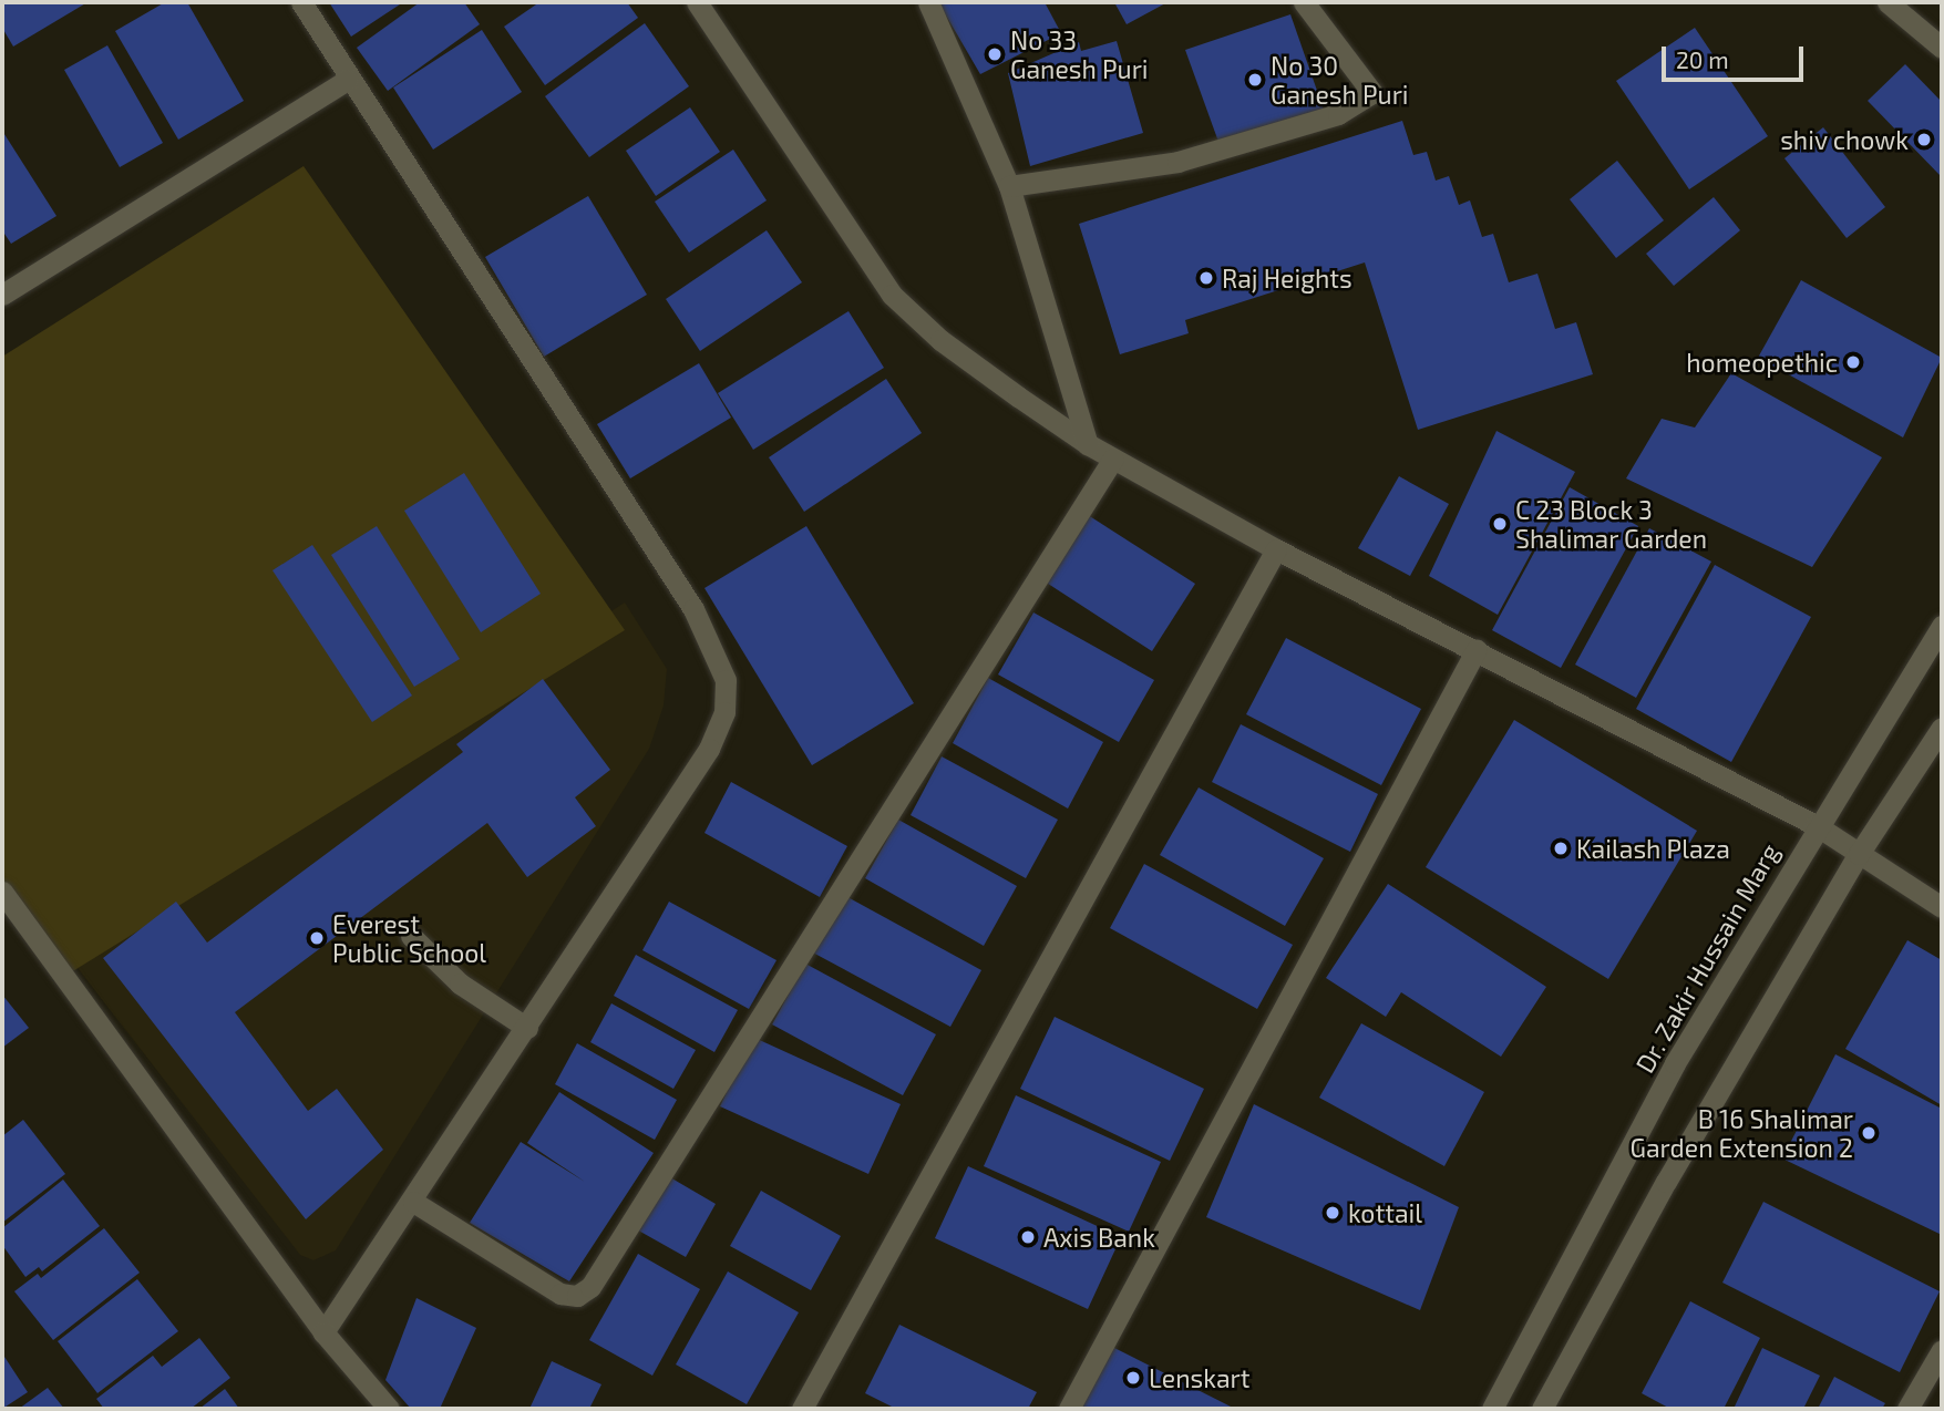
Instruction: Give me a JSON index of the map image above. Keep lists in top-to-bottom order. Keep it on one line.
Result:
{"streets":{"street":["Dr. Zakir Hussain Marg"]},"places":["No 33 Ganesh Puri","No 30 Ganesh Puri","shiv chowk","Raj Heights","homeopethic","C 23 Block 3 Shalimar Garden","Kailash Plaza","Everest Public School","B 16 Shalimar Garden Extension 2","kottail","Axis Bank","Lenskart"],"scale_bar":"20 m"}
